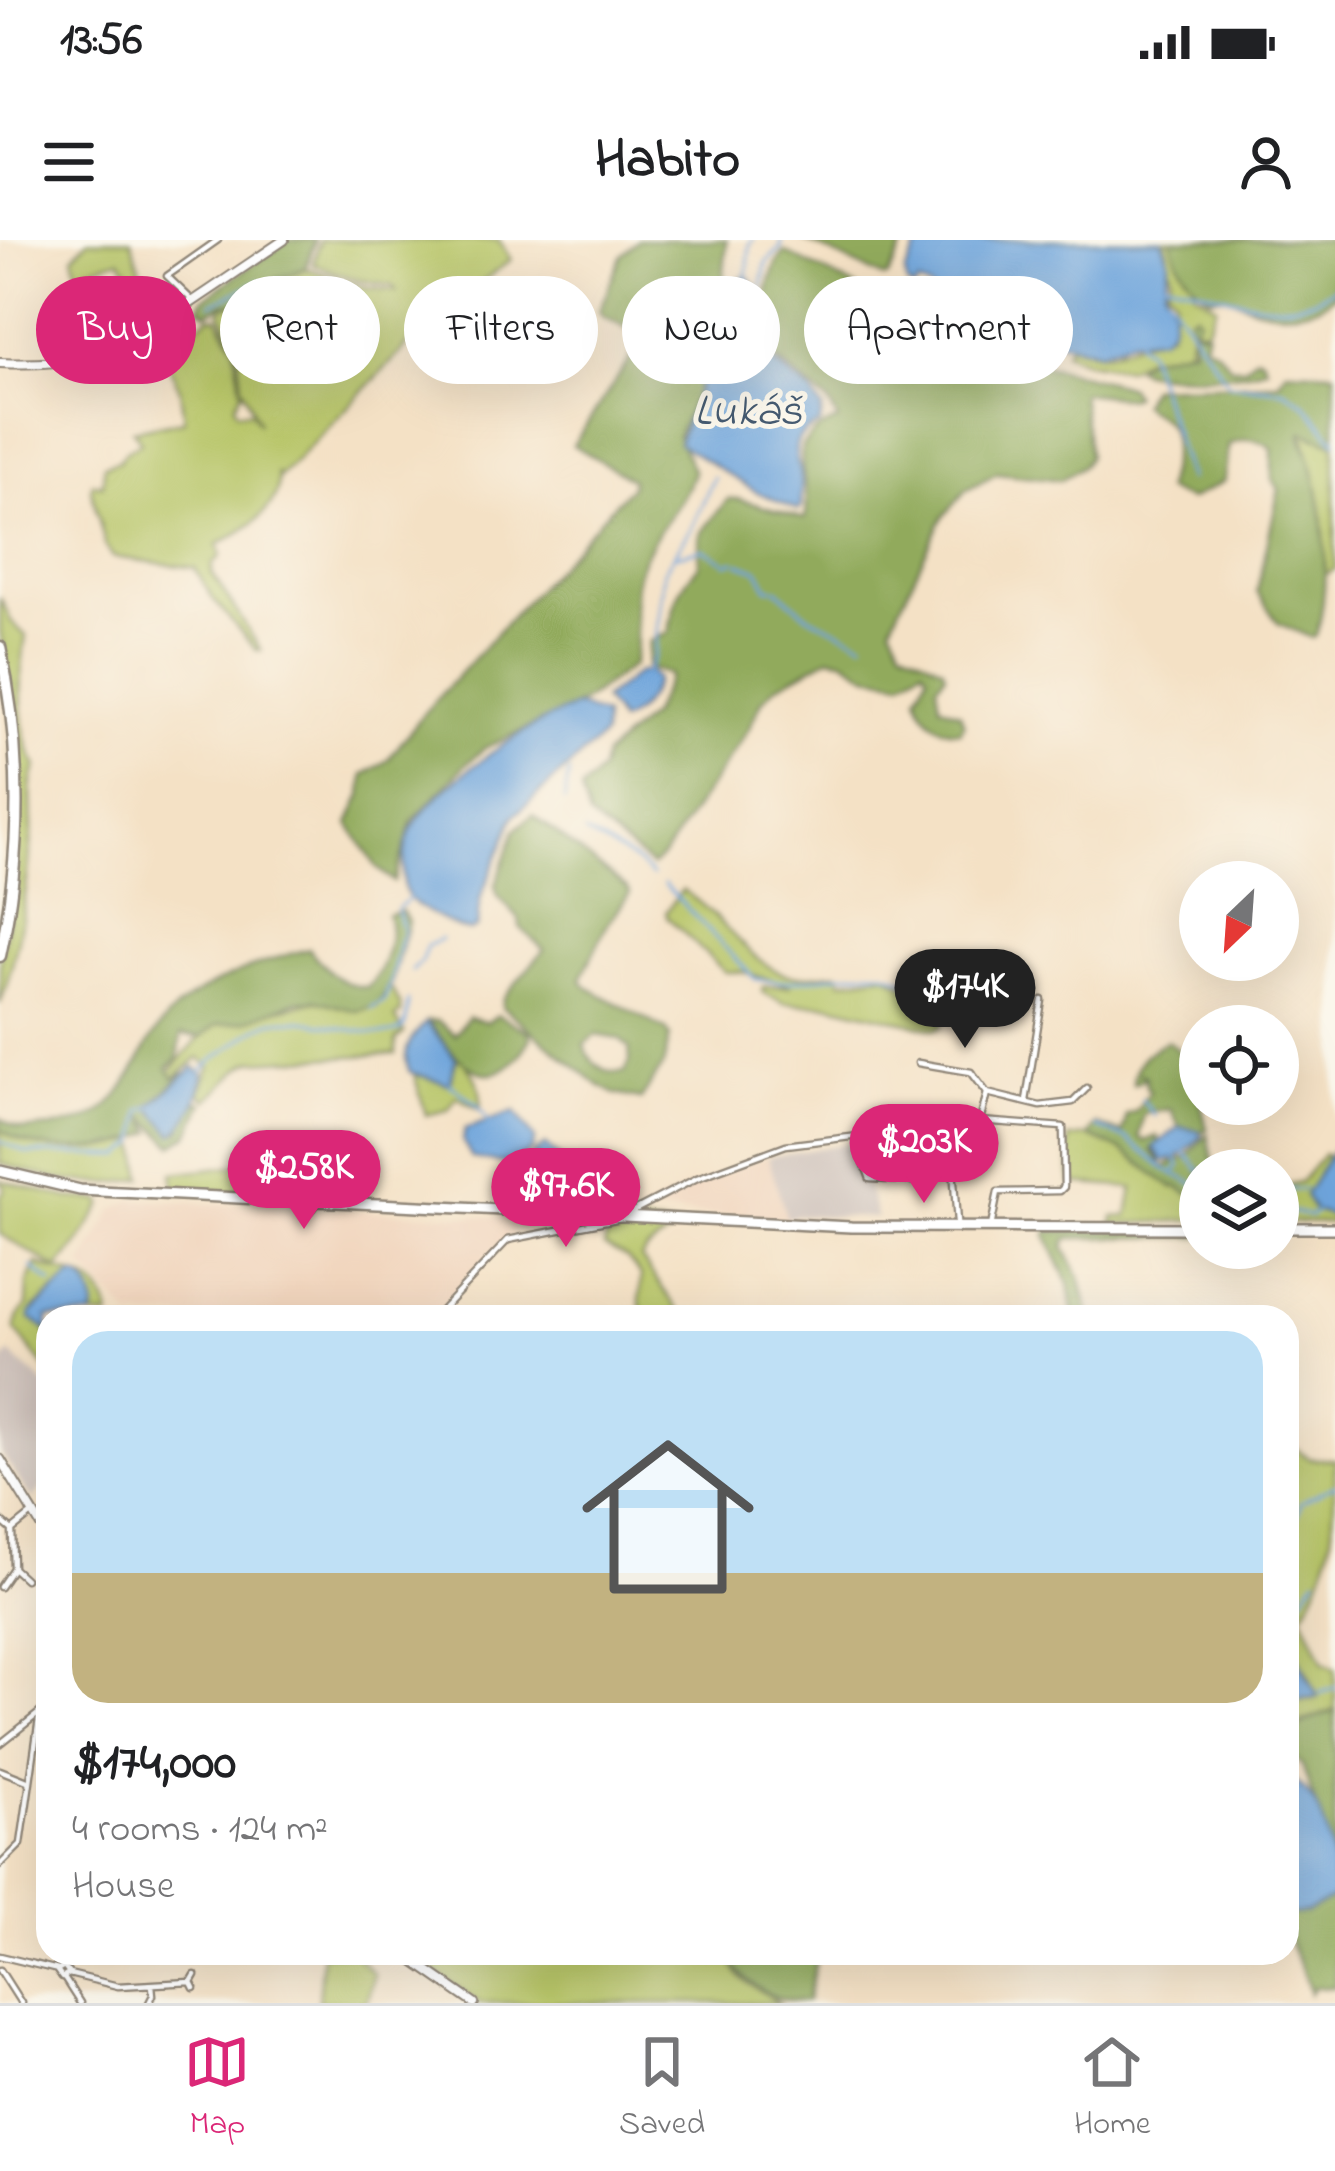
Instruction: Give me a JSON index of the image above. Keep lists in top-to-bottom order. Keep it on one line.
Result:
{"water":["Lukáš"],"north":"bottom left","page":{"status":"13:56","header":"Habito","chip":["Buy","Rent","Filters","New","Apartment"],"price":["$174K","$203K","$258K","$97.6K"],"list":[{"name":"$174,000","note":"4 rooms · 124 m² · House"}],"tabs":["Map","Saved","Home"]}}
